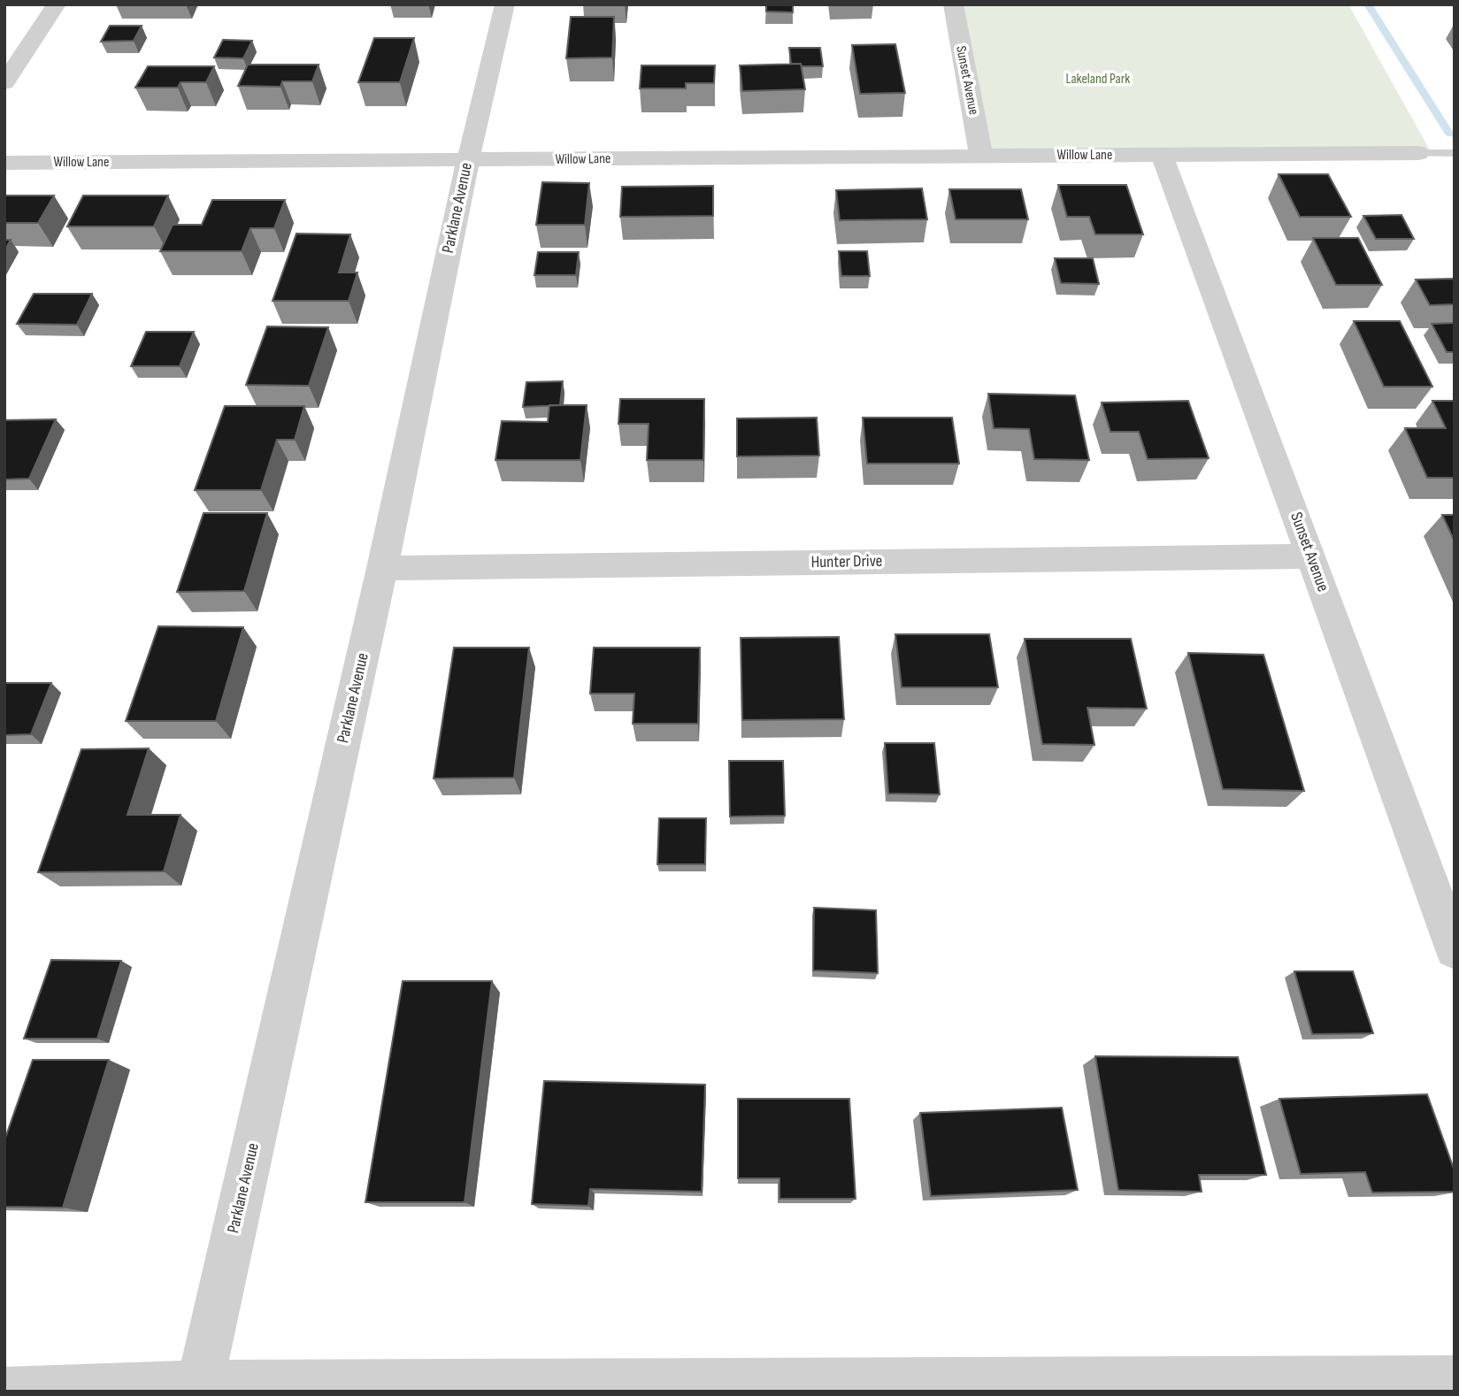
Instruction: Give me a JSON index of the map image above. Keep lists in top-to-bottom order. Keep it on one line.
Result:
{"streets":{"street":["Sunset Avenue","Willow Lane","Parklane Avenue","Hunter Drive"]},"crossings":[["Sunset Avenue","Willow Lane"],["Sunset Avenue","Hunter Drive"],["Willow Lane","Parklane Avenue"],["Parklane Avenue","Hunter Drive"]],"parks":["Lakeland Park"]}
